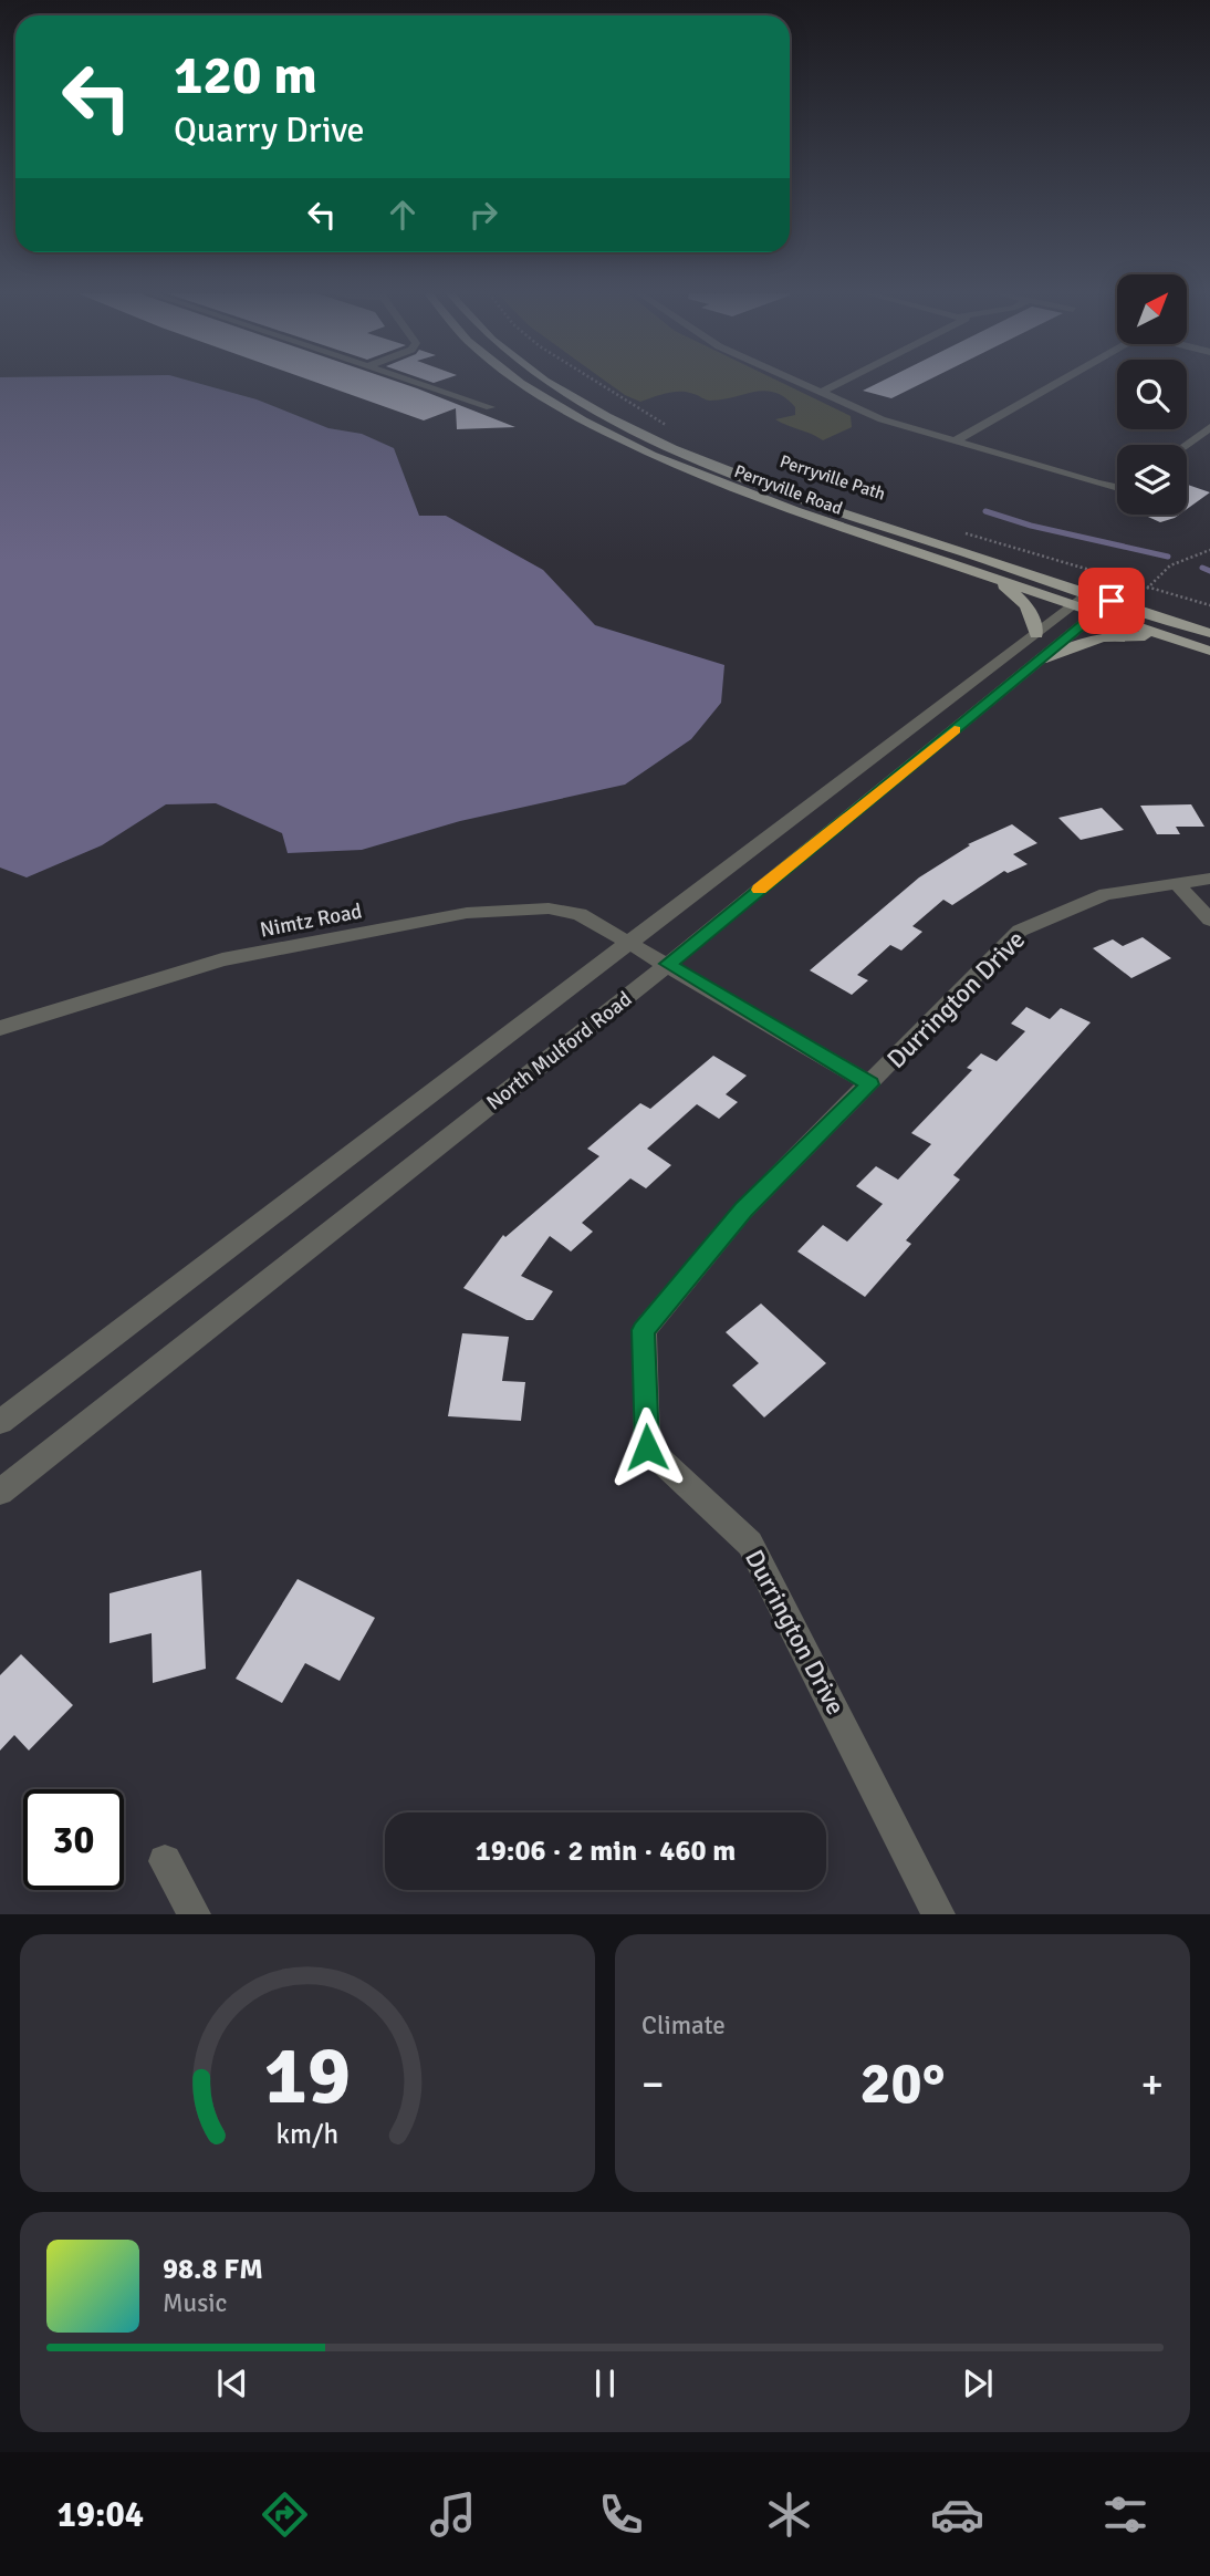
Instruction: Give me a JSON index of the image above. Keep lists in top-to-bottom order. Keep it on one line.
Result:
{"streets":{"main road":["Perryville Road"],"street":["Nimtz Road","Durrington Drive","North Mulford Road"]},"crossings":[["Perryville Road","North Mulford Road"],["Nimtz Road","Durrington Drive"],["Nimtz Road","North Mulford Road"]],"north":"top right","page":{"turn":["120 m","Quarry Drive"],"limit":"30","trip":"19:06 · 2 min · 460 m","tile":"Climate","heat":["−","20°","+"],"song":["98.8 FM","Music"],"tabs":"19:04","gauge":["19","km/h"]}}
